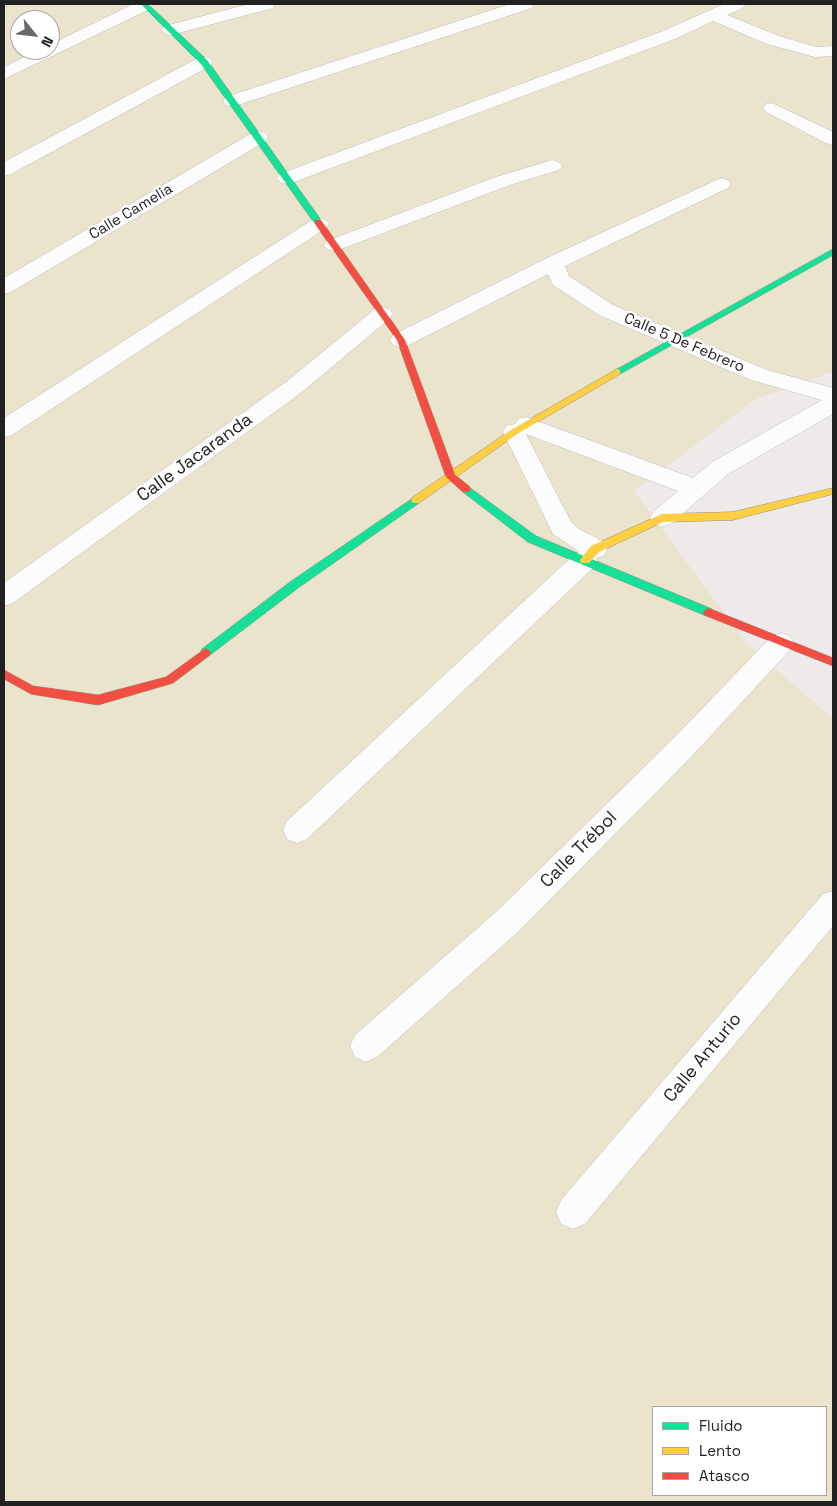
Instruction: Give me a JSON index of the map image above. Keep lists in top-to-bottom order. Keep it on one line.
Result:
{"streets":{"street":["Calle Camelia","Calle 5 De Febrero","Calle Jacaranda","Calle Trébol","Calle Anturio"]},"legend":["Fluido","Lento","Atasco"],"north":"bottom right"}
